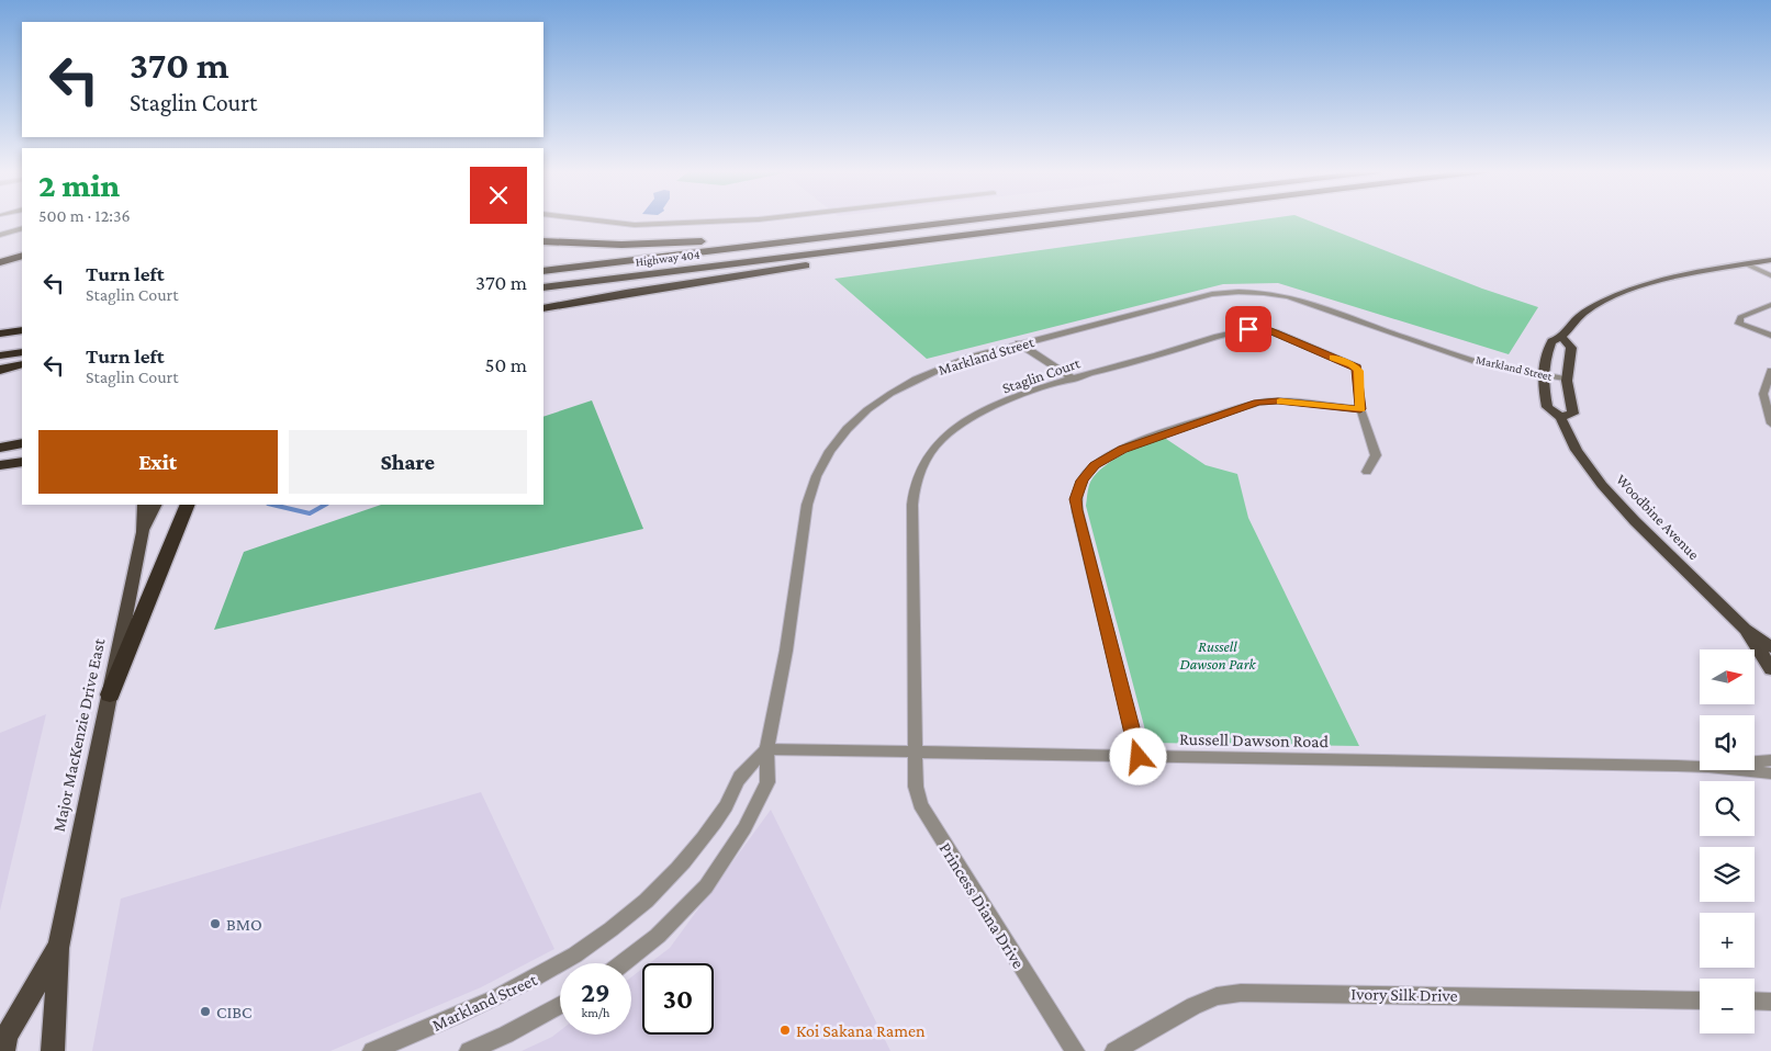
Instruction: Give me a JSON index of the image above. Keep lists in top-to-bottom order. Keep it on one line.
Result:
{"streets":{"highway":["Highway 404"],"main road":["Woodbine Avenue","Major MacKenzie Drive East"],"street":["Markland Street","Staglin Court","Russell Dawson Road","Princess Diana Drive","Ivory Silk Drive"]},"crossings":[["Markland Street","Woodbine Avenue"],["Markland Street","Russell Dawson Road"],["Staglin Court","Russell Dawson Road"],["Staglin Court","Princess Diana Drive"],["Russell Dawson Road","Princess Diana Drive"]],"parks":["Russell Dawson Park"],"places":["BMO","CIBC","Koi Sakana Ramen"],"north":"right","page":{"turn":["370 m","Staglin Court"],"heading":["2 min","500 m · 12:36"],"list":[{"name":"Turn left","note":"Staglin Court","value":"370 m"},{"name":"Turn left","note":"Staglin Court","value":"50 m"}],"buttons":["Exit","Share"],"map_buttons":["+","−"],"speed":"29 km/h","limit":"30"}}
